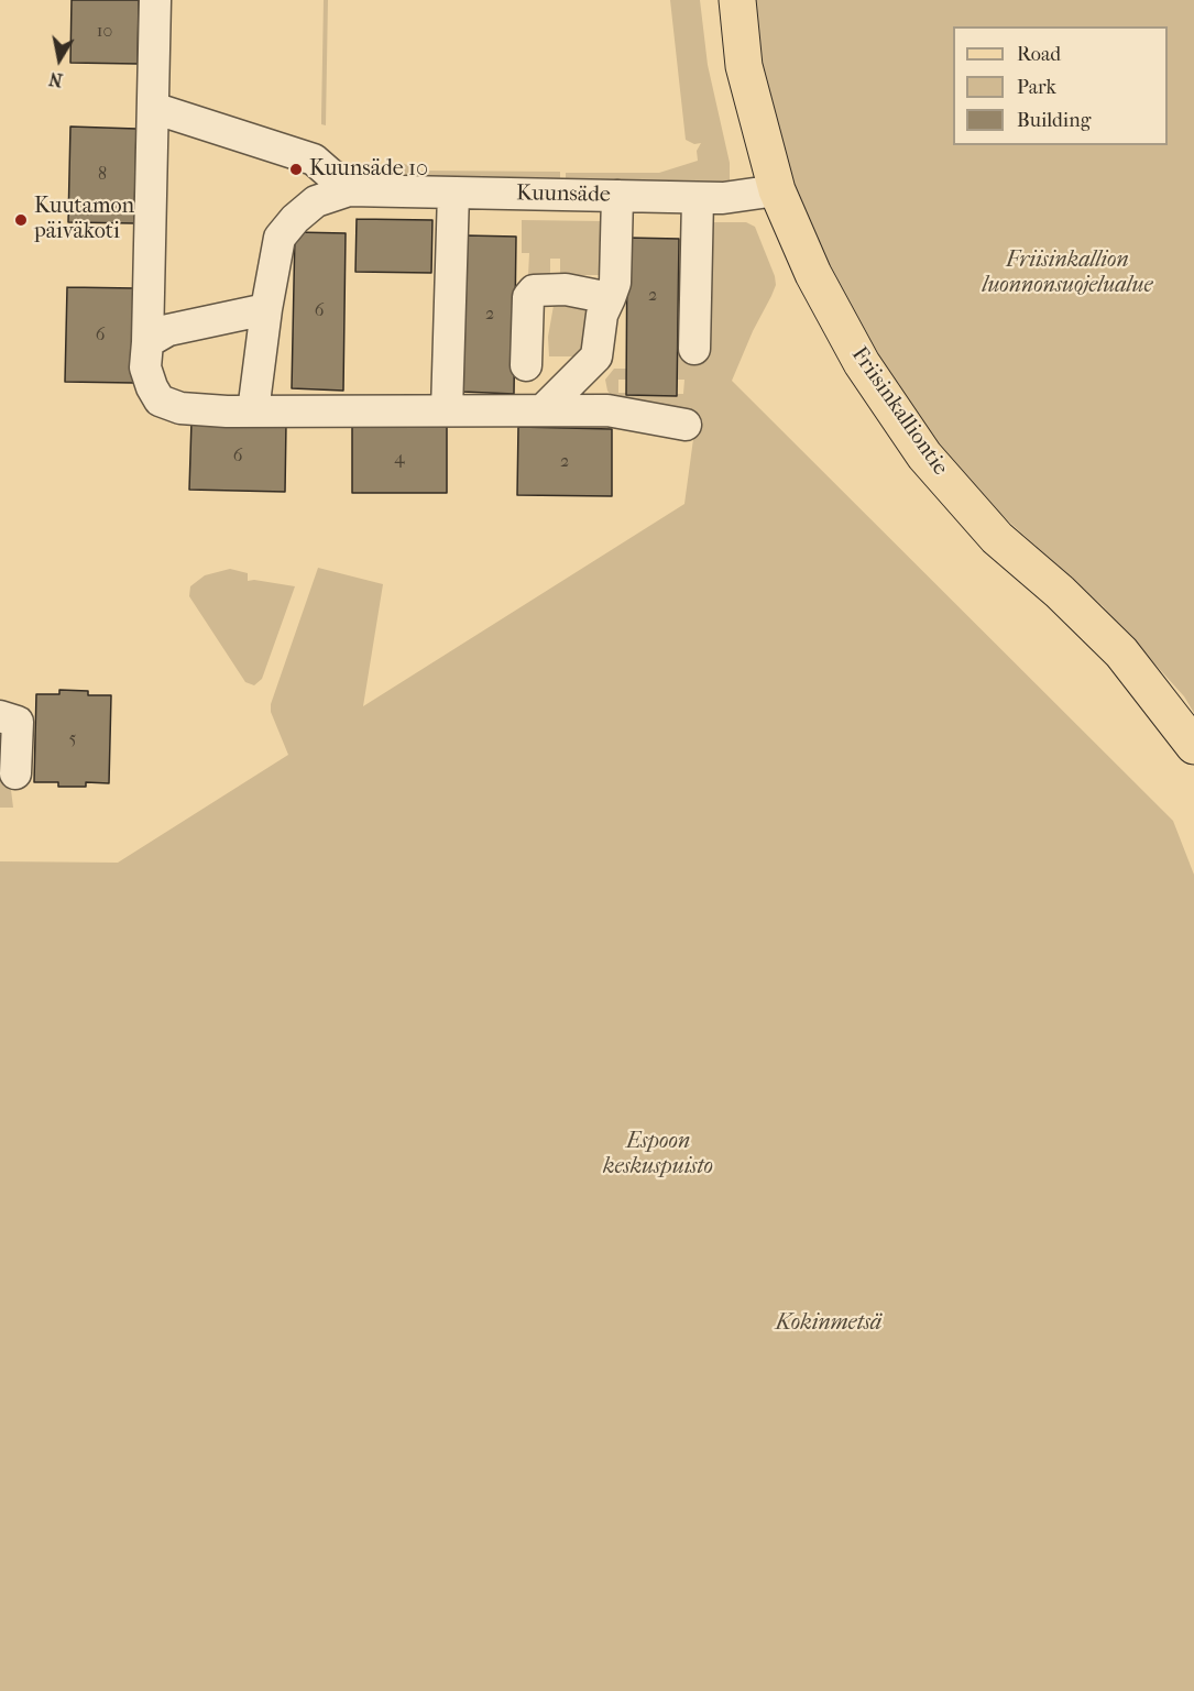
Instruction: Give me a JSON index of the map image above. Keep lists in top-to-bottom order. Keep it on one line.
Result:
{"streets":{"main road":["Friisinkalliontie"],"street":["Kuunsäde"]},"crossings":[["Kuunsäde","Friisinkalliontie"]],"parks":["Friisinkallion luonnonsuojelualue","Espoon keskuspuisto","Kokinmetsä"],"places":["Kuunsäde 10","Kuutamon päiväkoti"],"house_numbers":["10","8","2","6","2","6","6","4","2","5"],"legend":["Road","Park","Building"],"north":"bottom"}
